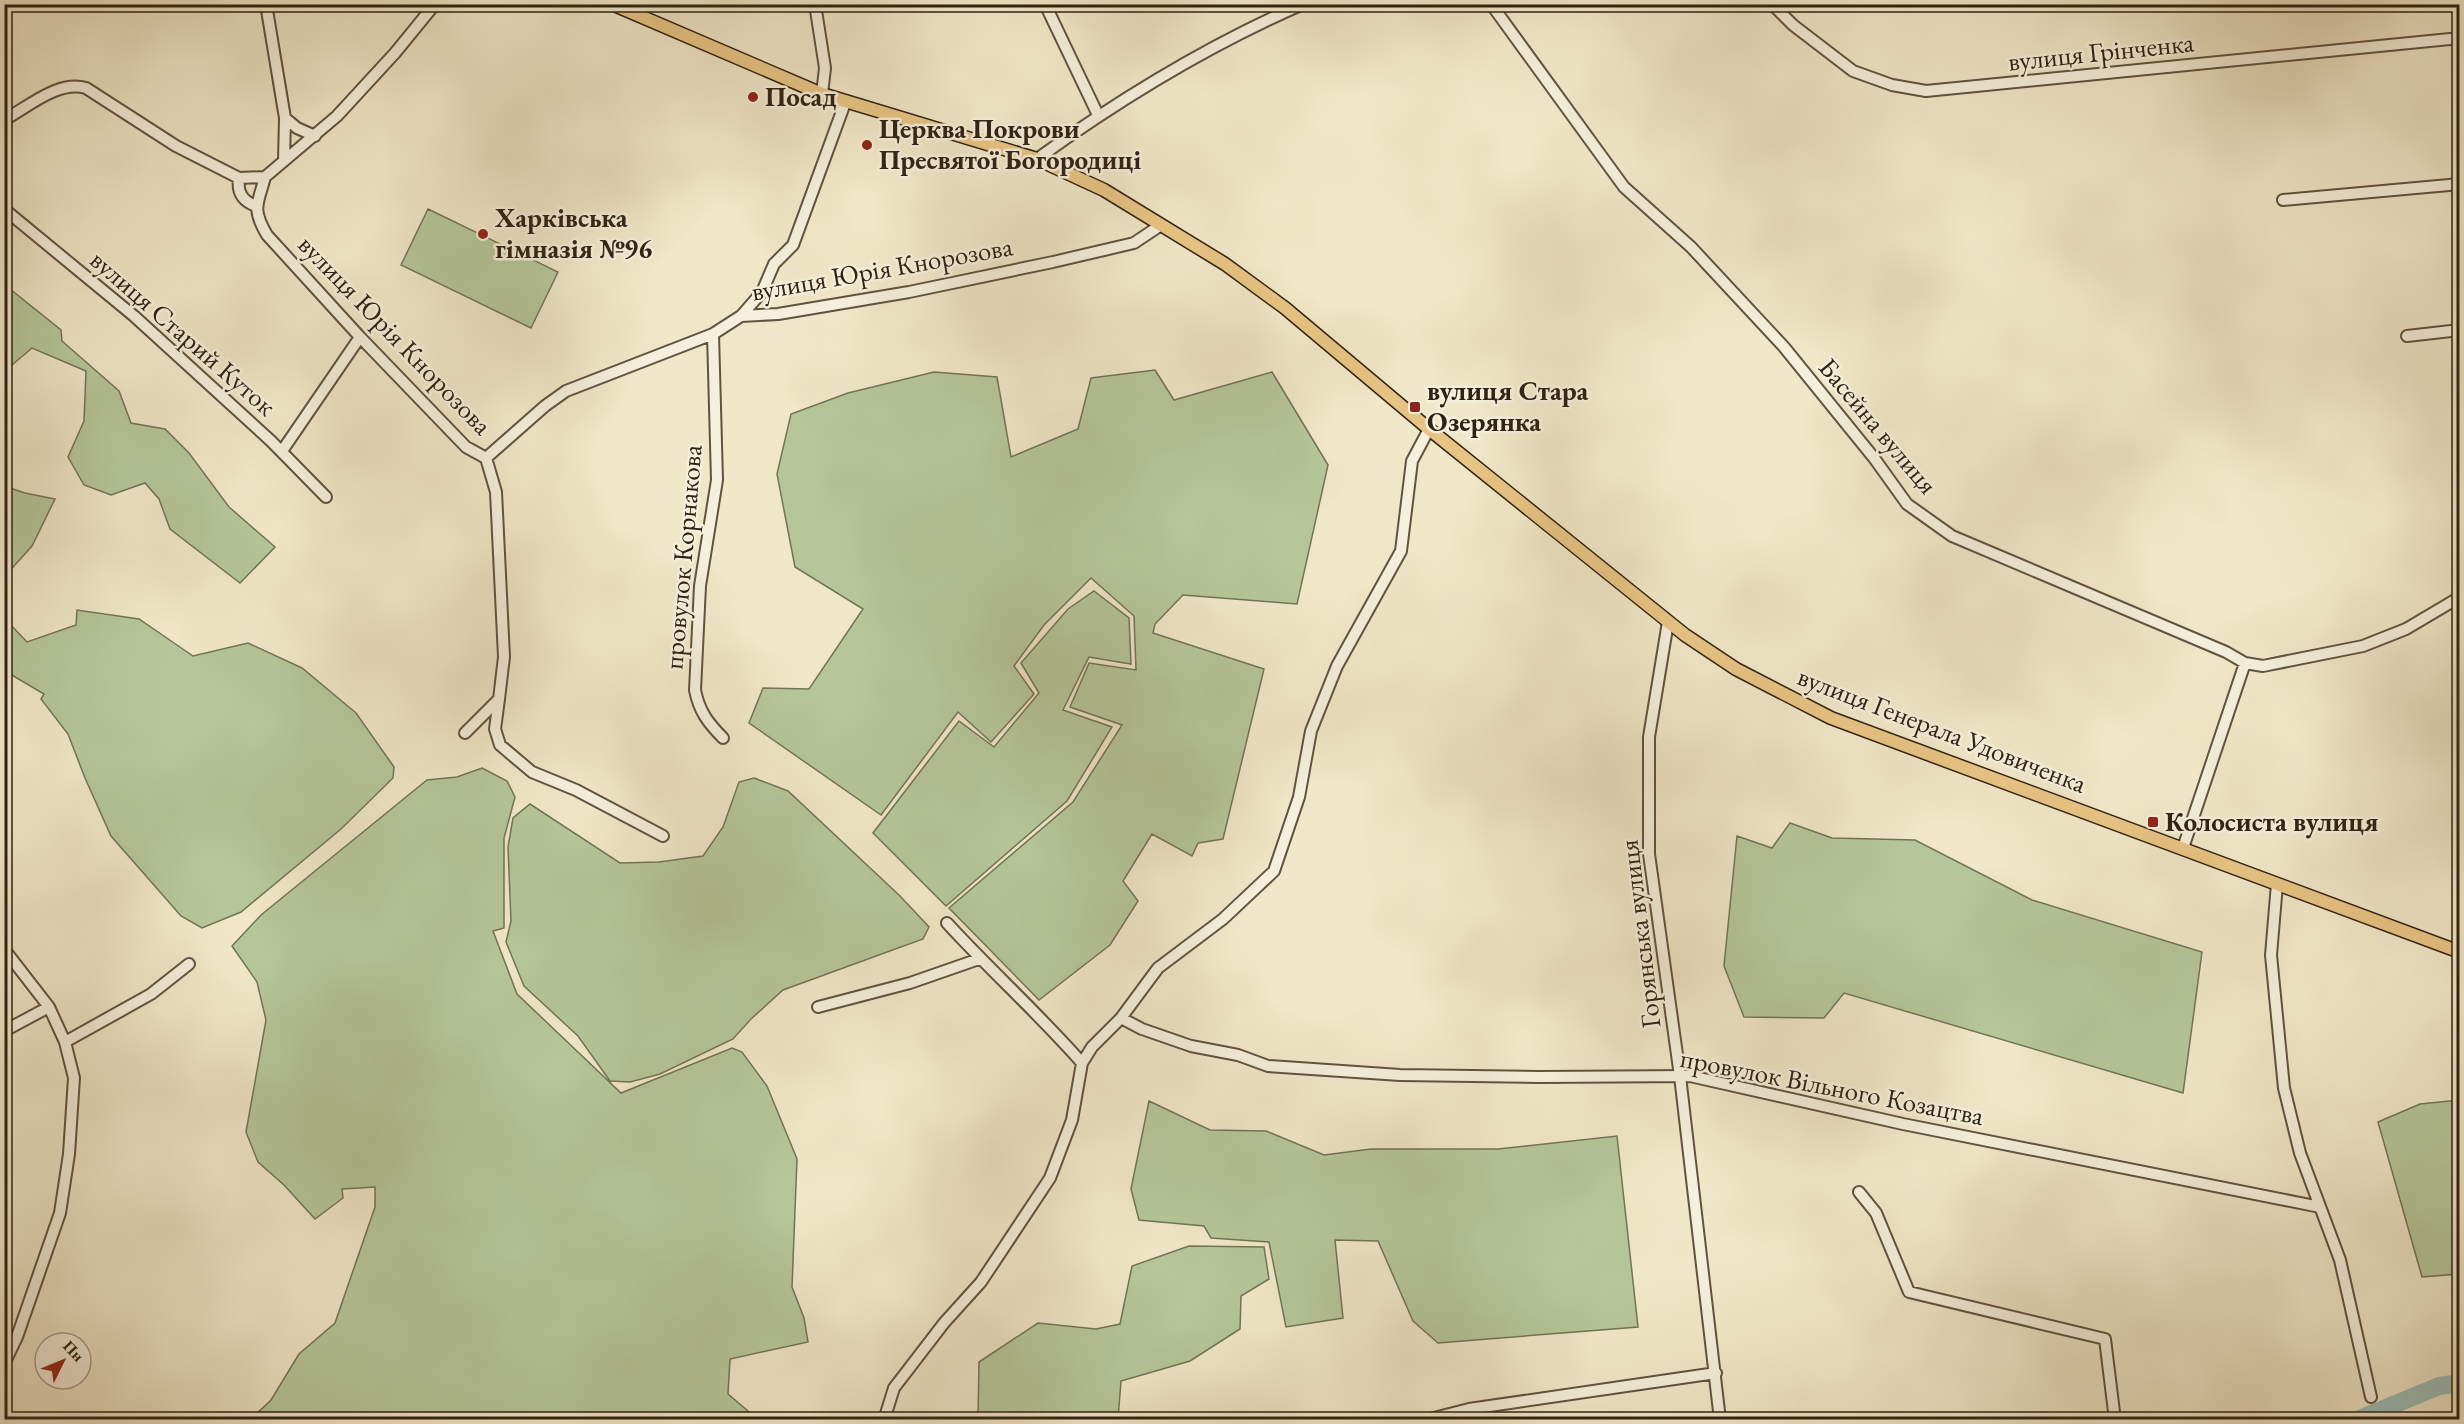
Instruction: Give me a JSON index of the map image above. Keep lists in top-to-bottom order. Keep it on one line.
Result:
{"streets":{"main road":["вулиця Генерала Удовиченка"],"street":["вулиця Грінченка","вулиця Юрія Кнорозова","вулиця Старий Куток","Басейна вулиця","провулок Корнакова","Горянська вулиця","провулок Вільного Козацтва"]},"crossings":[["вулиця Юрія Кнорозова","провулок Корнакова"],["вулиця Юрія Кнорозова","вулиця Генерала Удовиченка"],["вулиця Генерала Удовиченка","Горянська вулиця"],["Горянська вулиця","провулок Вільного Козацтва"]],"places":{"other":["Посад","Церква Покрови Пресвятої Богородиці","Харківська гімназія №96"],"transit":["вулиця Стара Озерянка","Колосиста вулиця"]},"north":"top right"}
